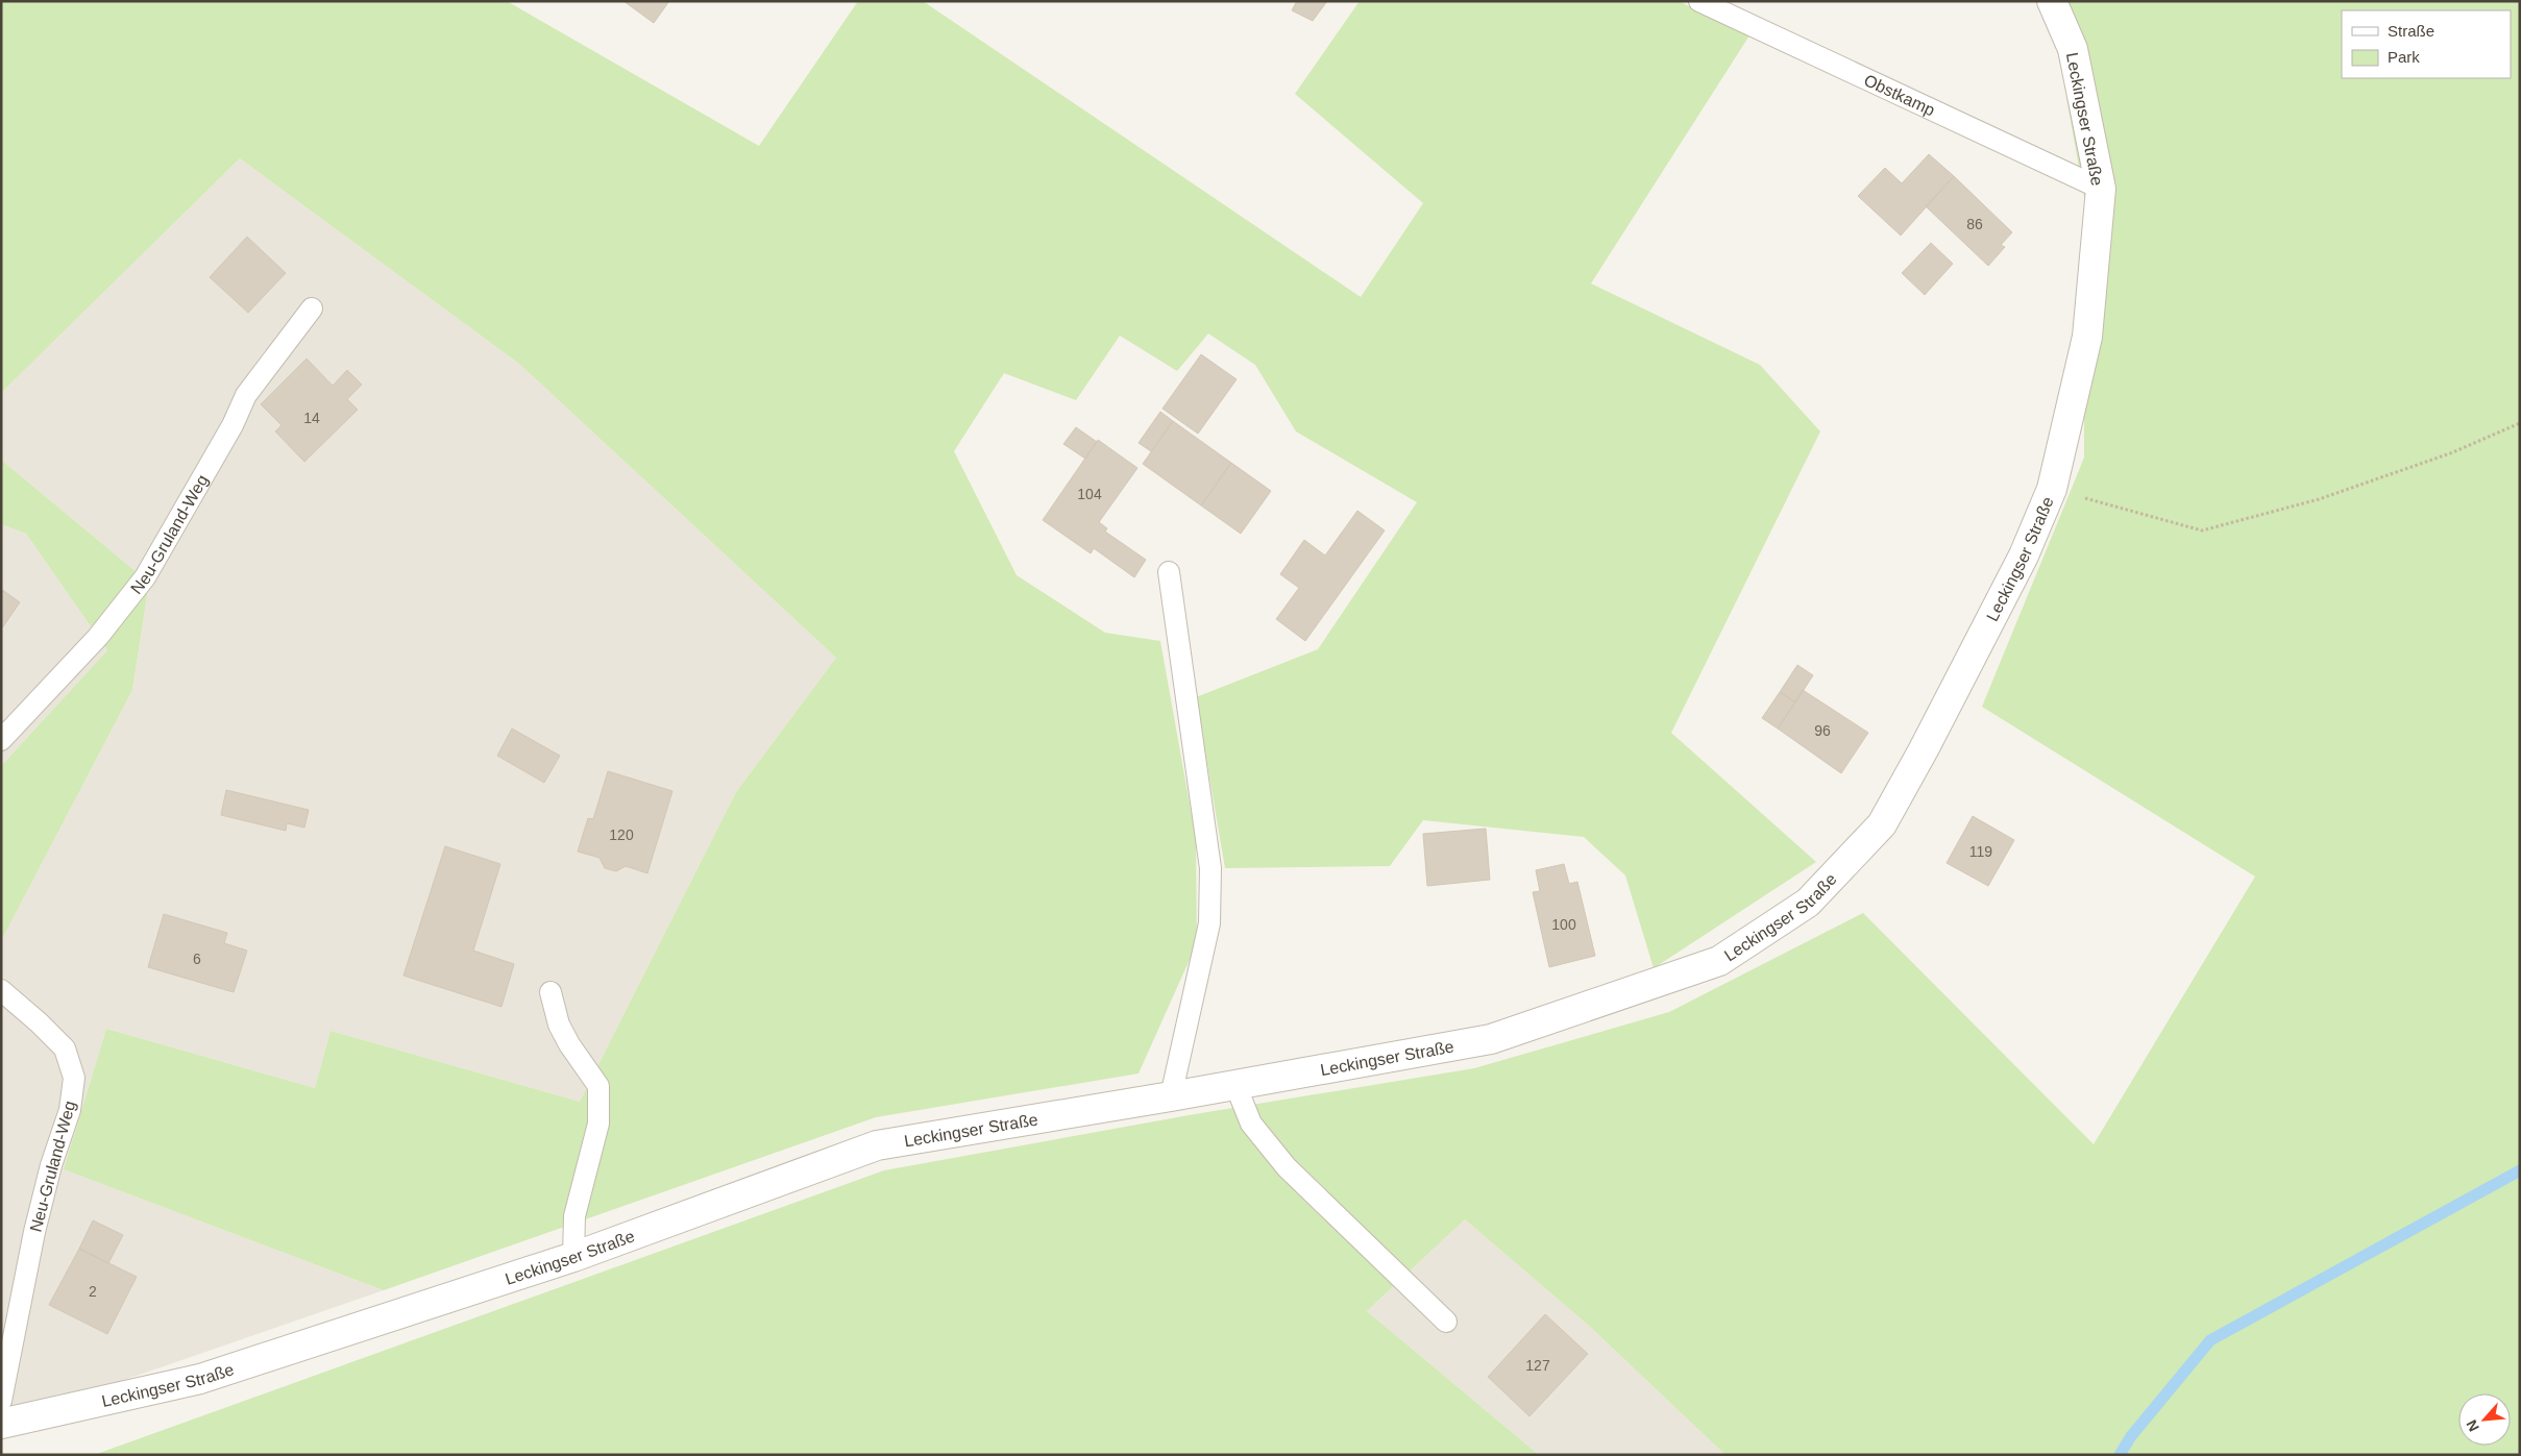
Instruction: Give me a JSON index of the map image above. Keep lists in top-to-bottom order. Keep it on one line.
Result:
{"streets":{"street":["Leckingser Straße"],"lane":["Obstkamp","Neu-Gruland-Weg"]},"crossings":[["Obstkamp","Leckingser Straße"]],"house_numbers":["86","14","104","96","120","119","100","6","2","127"],"legend":["Straße","Park"],"north":"bottom left"}
